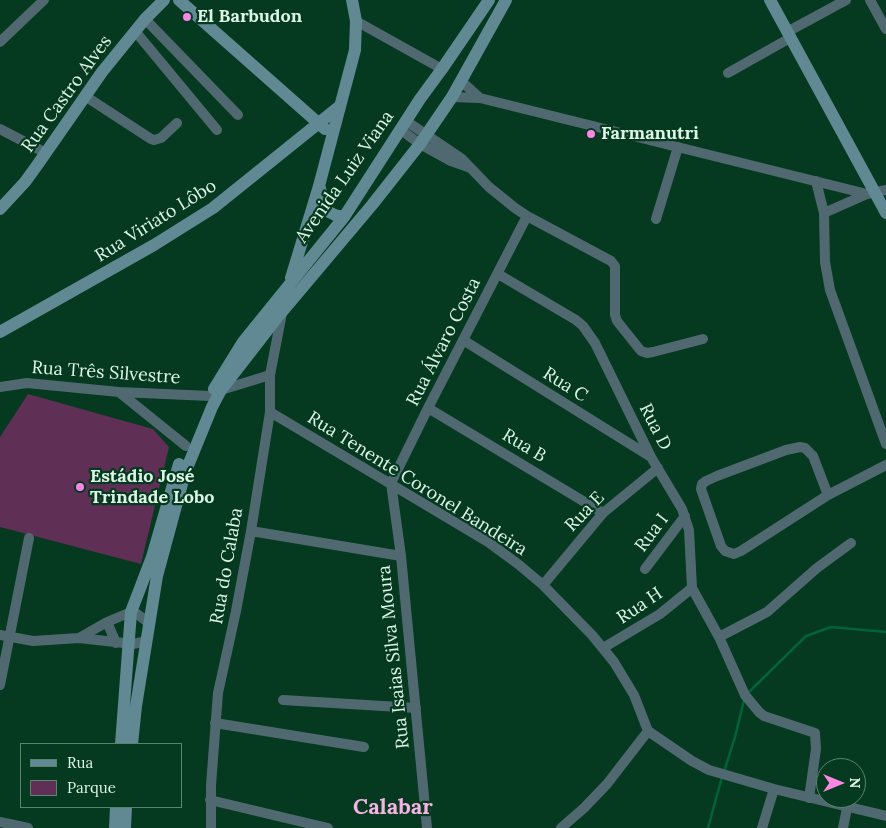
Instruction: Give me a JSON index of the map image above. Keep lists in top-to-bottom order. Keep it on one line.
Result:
{"streets":{"main road":["Rua Castro Alves","Avenida Luiz Viana","Rua Viriato Lôbo"],"street":["Rua Álvaro Costa","Rua Três Silvestre","Rua C","Rua D","Rua B","Rua Tenente Coronel Bandeira","Rua E","Rua I","Rua do Calaba","Rua H","Rua Isaias Silva Moura"]},"crossings":[["Avenida Luiz Viana","Rua Três Silvestre"],["Avenida Luiz Viana","Rua do Calaba"],["Rua Álvaro Costa","Rua C"],["Rua Álvaro Costa","Rua D"],["Rua Álvaro Costa","Rua B"],["Rua Álvaro Costa","Rua Tenente Coronel Bandeira"],["Rua Álvaro Costa","Rua Isaias Silva Moura"],["Rua Três Silvestre","Rua do Calaba"],["Rua C","Rua D"],["Rua D","Rua E"],["Rua D","Rua I"],["Rua D","Rua H"],["Rua B","Rua E"],["Rua Tenente Coronel Bandeira","Rua E"],["Rua Tenente Coronel Bandeira","Rua do Calaba"],["Rua Tenente Coronel Bandeira","Rua H"],["Rua Tenente Coronel Bandeira","Rua Isaias Silva Moura"]],"districts":["Calabar"],"places":["El Barbudon","Farmanutri","Estádio José Trindade Lobo"],"legend":["Rua","Parque"],"north":"right"}
